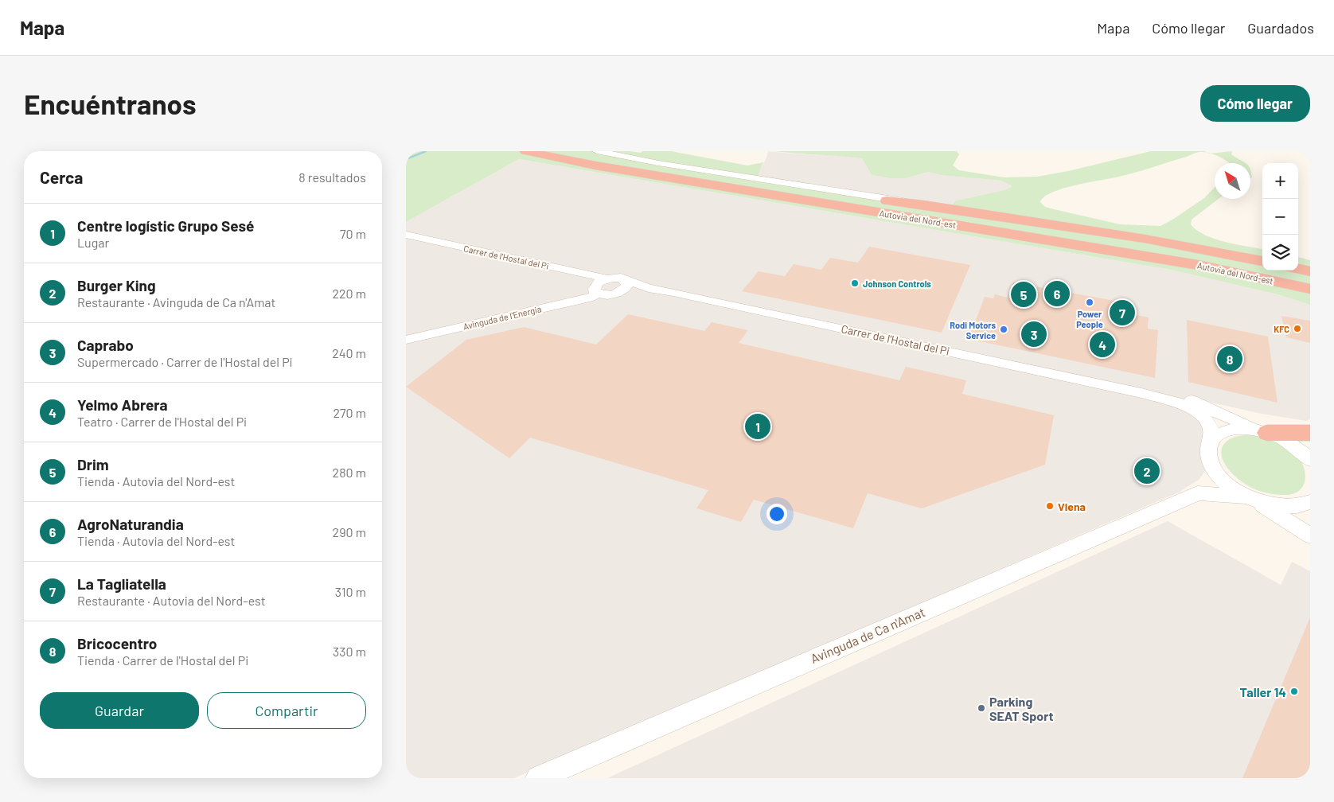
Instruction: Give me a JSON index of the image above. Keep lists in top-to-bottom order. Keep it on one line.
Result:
{"streets":{"highway":["Autovia del Nord-est"],"street":["Carrer de l'Hostal del Pi","Avinguda de l'Energia","Avinguda de Ca n'Amat"]},"crossings":[["Carrer de l'Hostal del Pi","Avinguda de Ca n'Amat"]],"places":["Johnson Controls","Power People","KFC","Rodi Motors Service","Viena","Taller 14","Parking SEAT Sport"],"north":"top left","page":{"header":"Mapa","nav":["Mapa","Cómo llegar","Guardados"],"buttons":["Cómo llegar",["Guardar","Compartir"]],"title":"Encuéntranos","heading":["Cerca","8 resultados"],"map_buttons":["+","−"],"list":[{"mark":"1","name":"Centre logístic Grupo Sesé","note":"Lugar","value":"70 m"},{"mark":"2","name":"Burger King","note":"Restaurante · Avinguda de Ca n'Amat","value":"220 m"},{"mark":"3","name":"Caprabo","note":"Supermercado · Carrer de l'Hostal del Pi","value":"240 m"},{"mark":"4","name":"Yelmo Abrera","note":"Teatro · Carrer de l'Hostal del Pi","value":"270 m"},{"mark":"5","name":"Drim","note":"Tienda · Autovia del Nord-est","value":"280 m"},{"mark":"6","name":"AgroNaturandia","note":"Tienda · Autovia del Nord-est","value":"290 m"},{"mark":"7","name":"La Tagliatella","note":"Restaurante · Autovia del Nord-est","value":"310 m"},{"mark":"8","name":"Bricocentro","note":"Tienda · Carrer de l'Hostal del Pi","value":"330 m"}],"pins":["6","5","7","3","4","8","1","2"]}}
